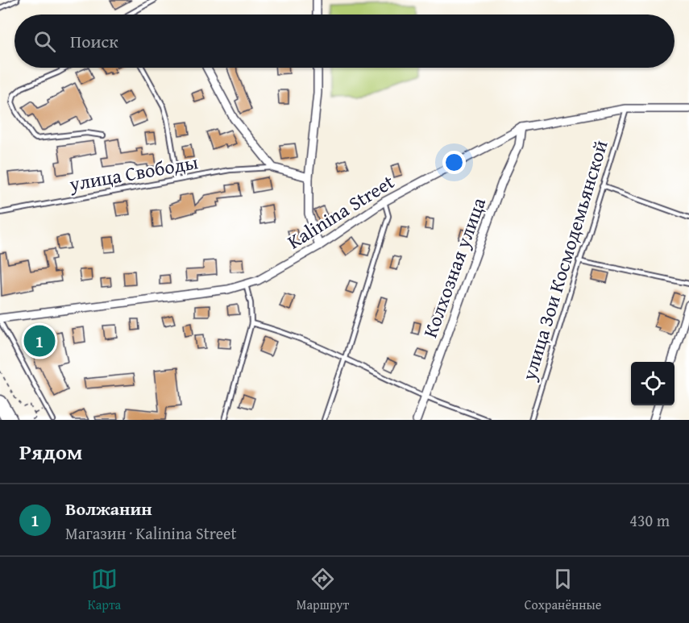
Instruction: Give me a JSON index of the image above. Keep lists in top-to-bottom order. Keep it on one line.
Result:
{"streets":{"street":["Kalinina Street","Колхозная улица"],"lane":["улица Свободы","улица Зои Космодемьянской"]},"crossings":[["Kalinina Street","улица Зои Космодемьянской"],["Kalinina Street","Колхозная улица"]],"page":{"search":"Поиск","pins":"1","heading":"Рядом","list":[{"mark":"1","name":"Волжанин","note":"Магазин · Kalinina Street","value":"430 m"}],"nav":["Карта","Маршрут","Сохранённые"]}}
